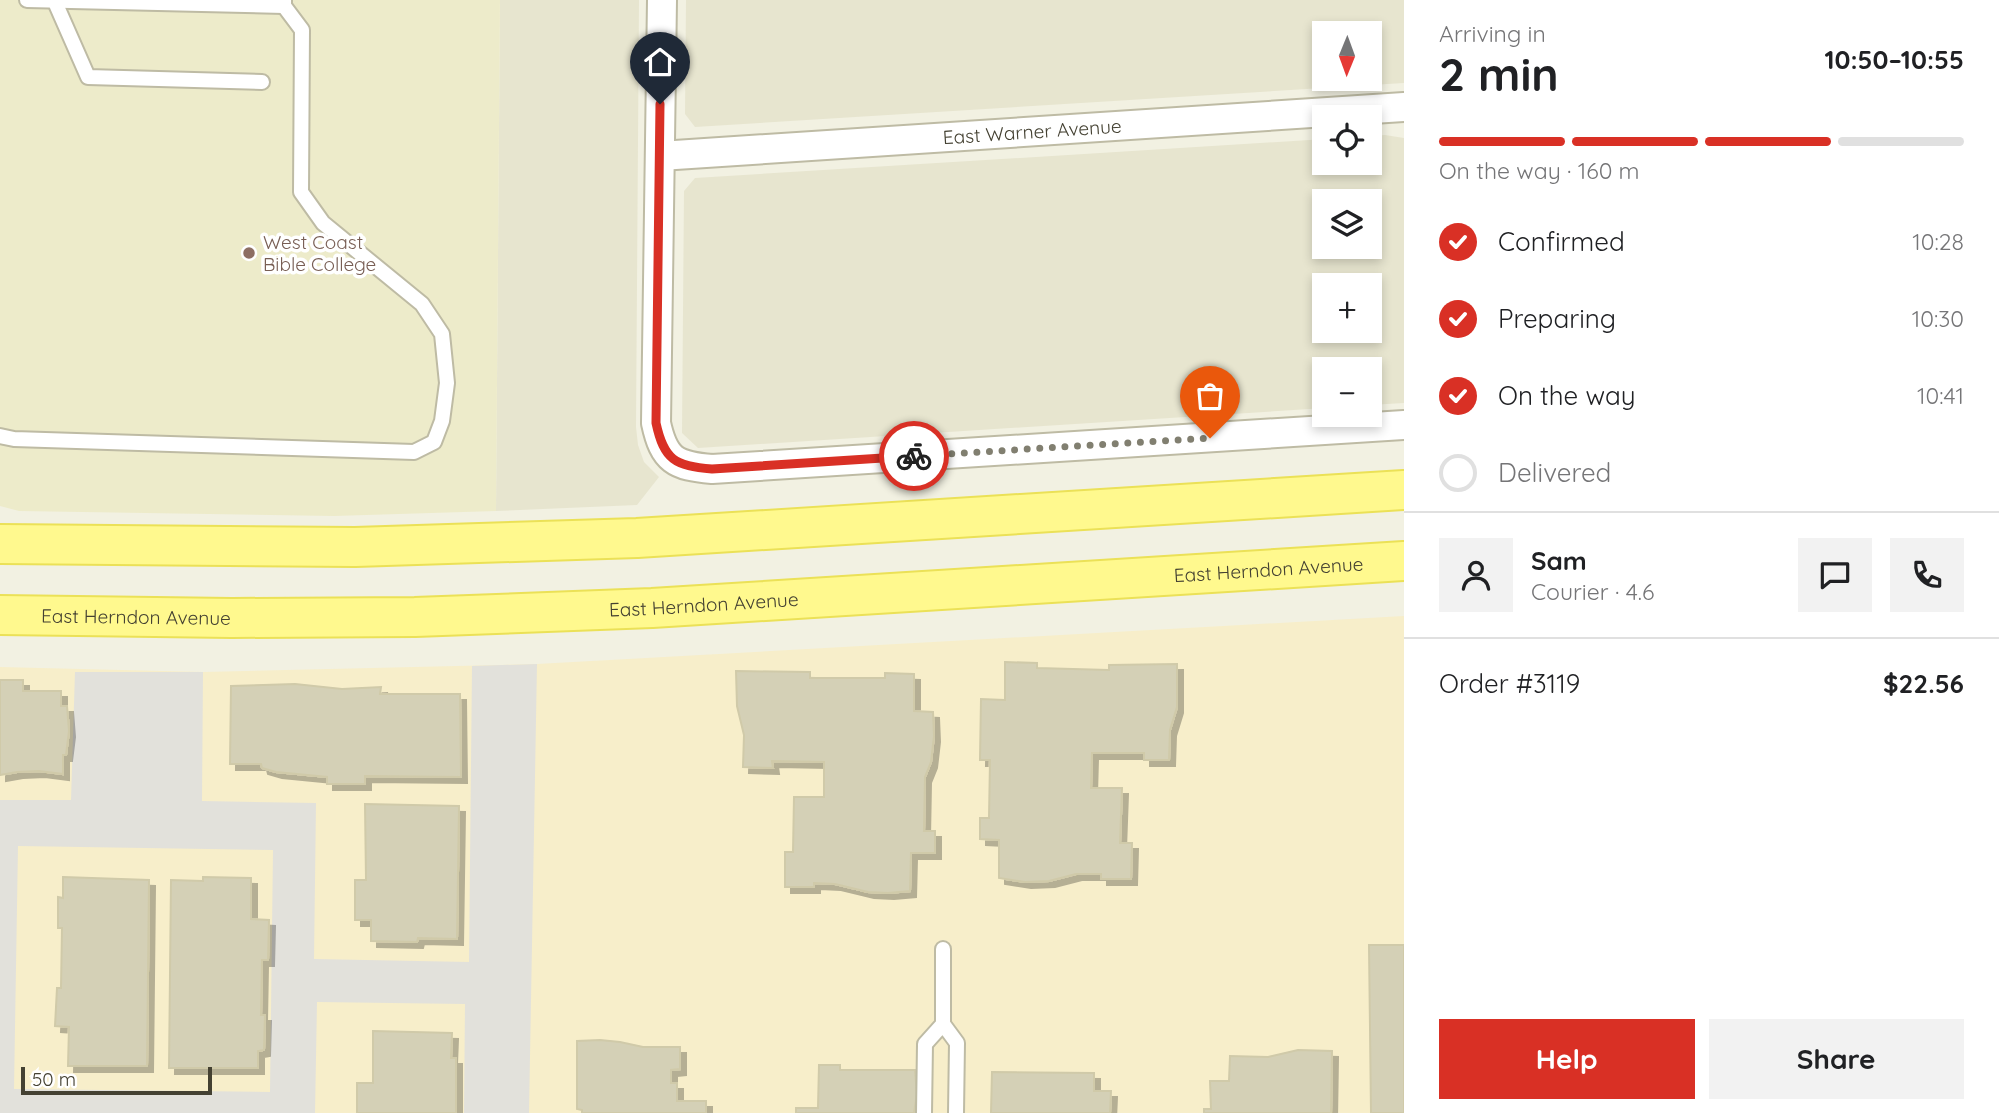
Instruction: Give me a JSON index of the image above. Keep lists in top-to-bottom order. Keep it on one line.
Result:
{"streets":{"main road":["East Herndon Avenue"],"street":["East Warner Avenue"]},"places":["West Coast Bible College"],"scale_bar":"50 m","north":"bottom","page":{"heading":["2 min","Arriving in","10:50–10:55"],"panel":["Sam","Courier · 4.6","Order #3119","$22.56"],"map_buttons":["+","−"],"bar":"On the way · 160 m","list":[["Confirmed","10:28"],["Preparing","10:30"],["On the way","10:41"],"Delivered"],"buttons":["Help","Share"],"scale":"50 m"}}
